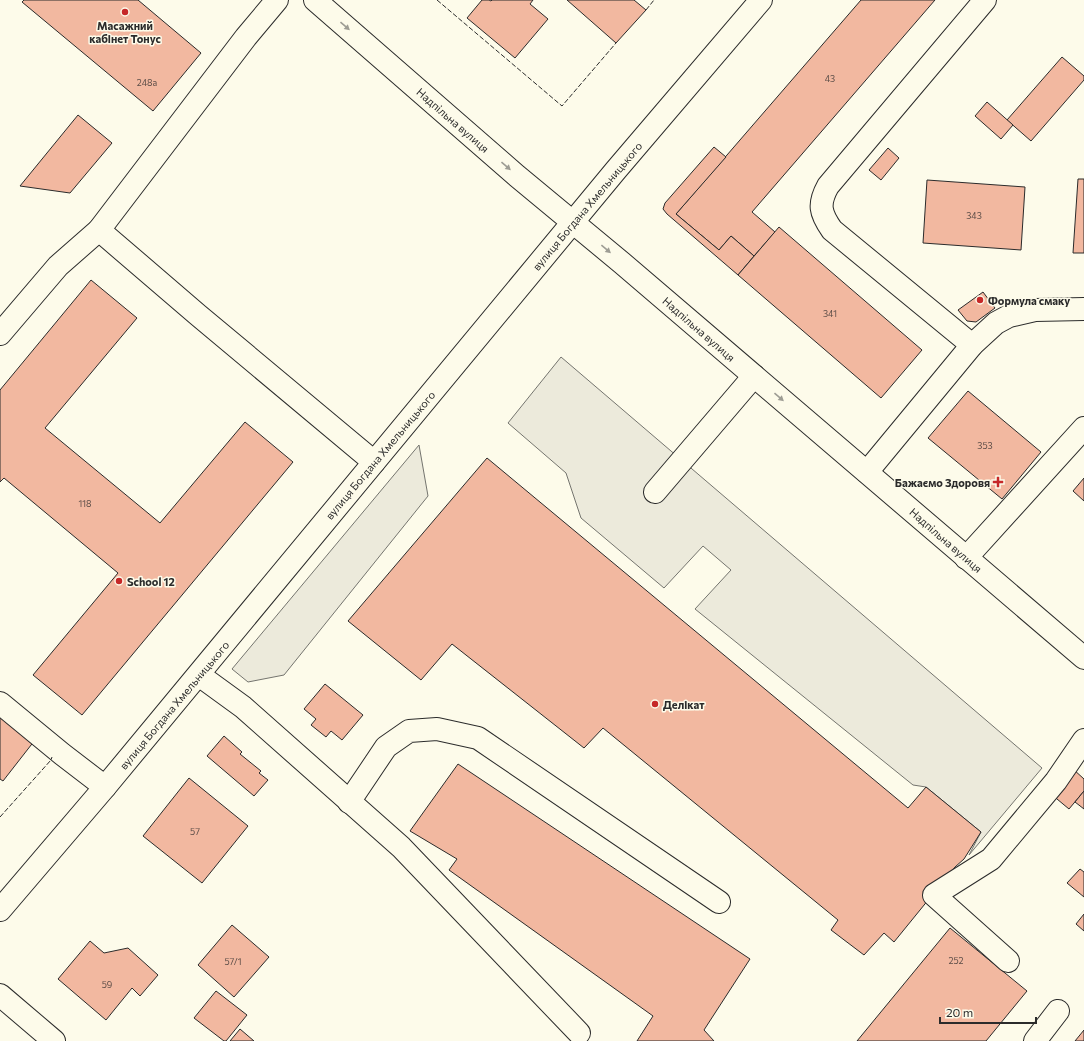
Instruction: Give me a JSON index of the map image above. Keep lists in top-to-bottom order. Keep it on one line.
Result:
{"streets":{"street":["Надпільна вулиця","вулиця Богдана Хмельницького"]},"crossings":[["Надпільна вулиця","вулиця Богдана Хмельницького"]],"one_way":["Надпільна вулиця"],"places":{"other":["Масажний кабінет Тонус","Формула смаку","School 12","Делікат"],"health":["Бажаємо Здоровя"]},"house_numbers":["43","248а","343","341","353","118","57","252","57/1","59"],"scale_bar":"20 m"}
